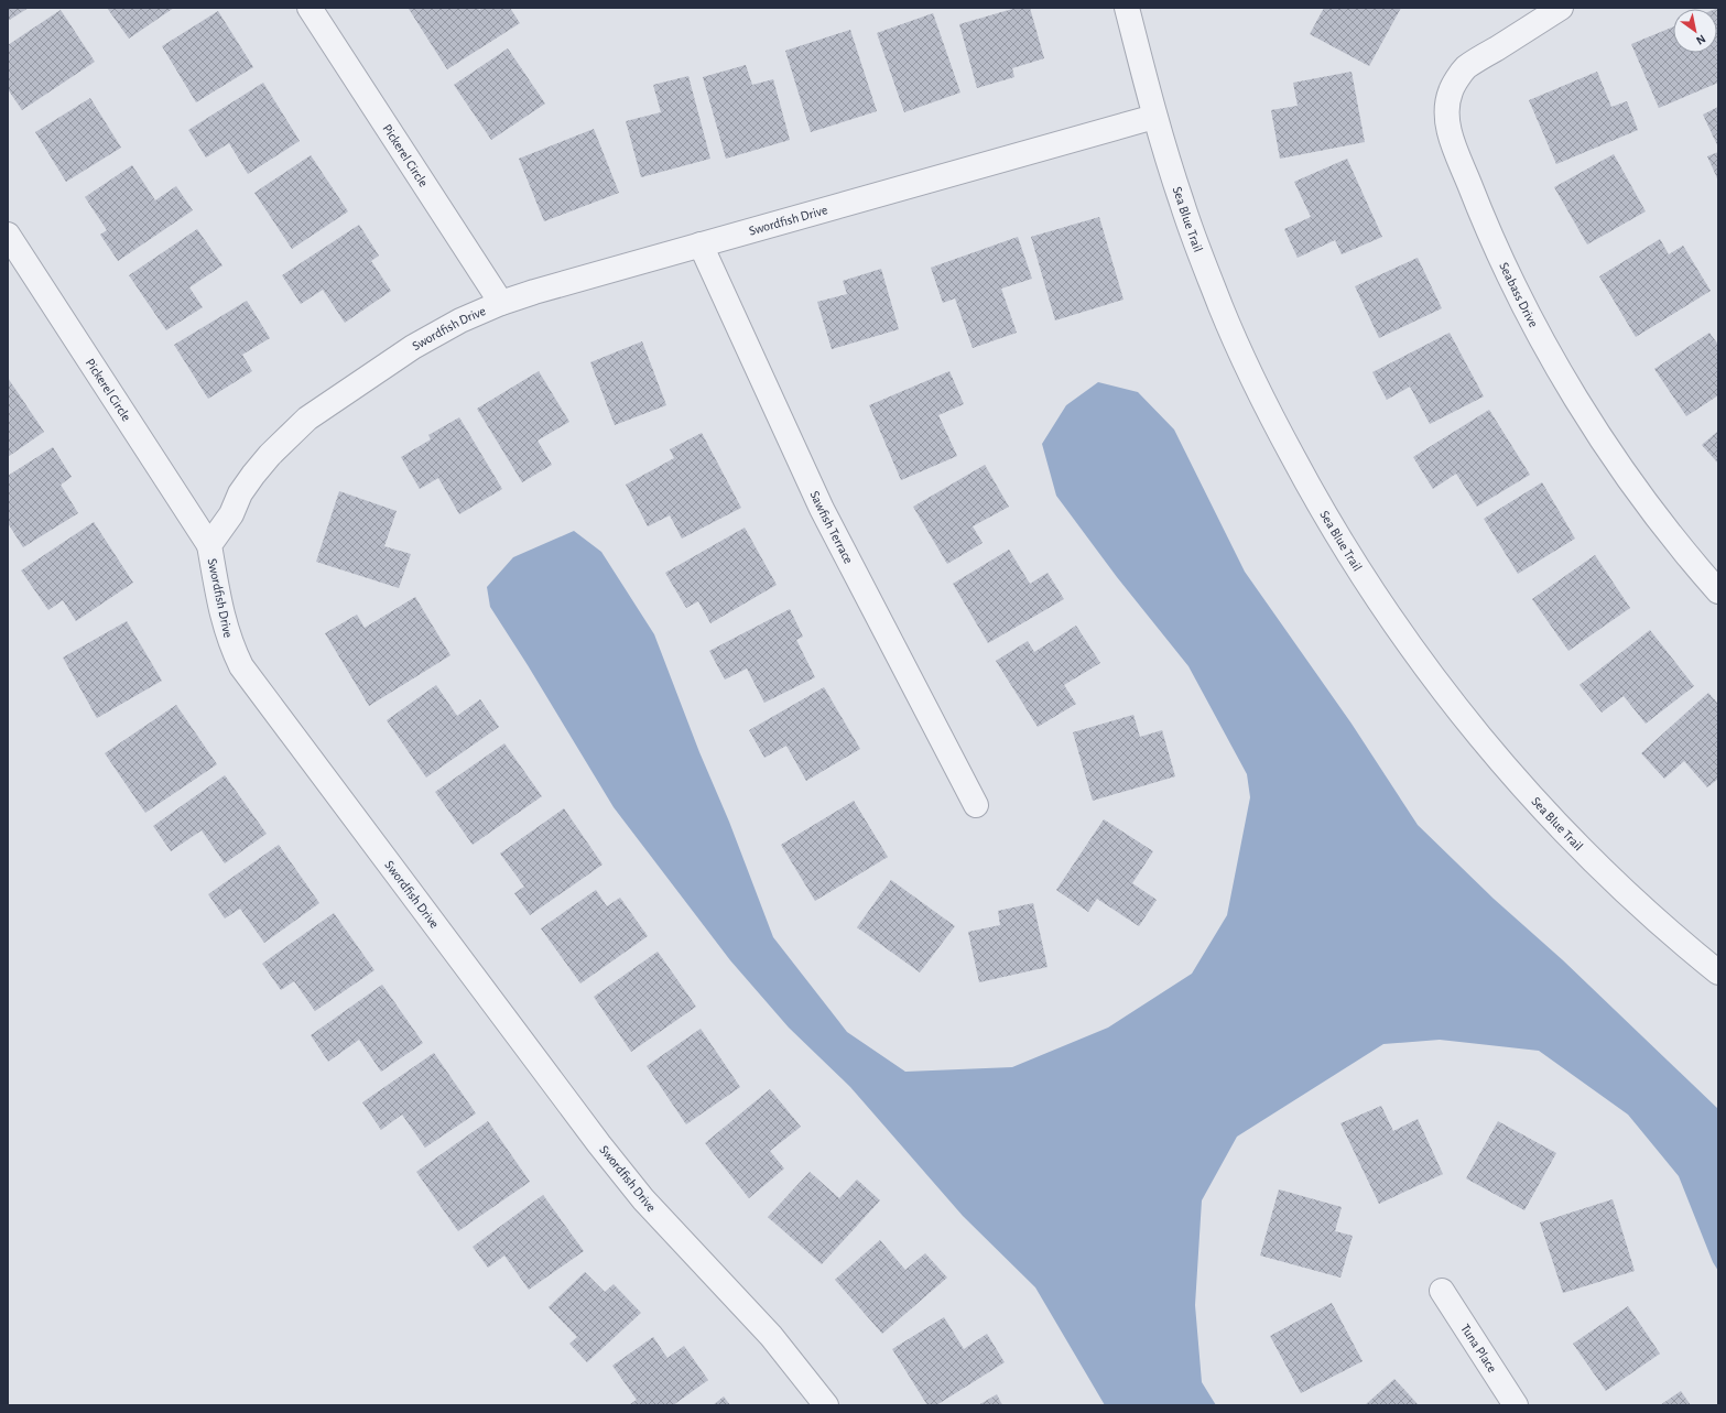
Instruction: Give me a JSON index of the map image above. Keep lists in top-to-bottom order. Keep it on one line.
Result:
{"streets":{"street":["Pickerel Circle","Sea Blue Trail","Swordfish Drive","Seabass Drive","Sawfish Terrace","Tuna Place"]},"crossings":[["Pickerel Circle","Swordfish Drive"],["Sea Blue Trail","Swordfish Drive"],["Swordfish Drive","Sawfish Terrace"]],"north":"bottom right"}
